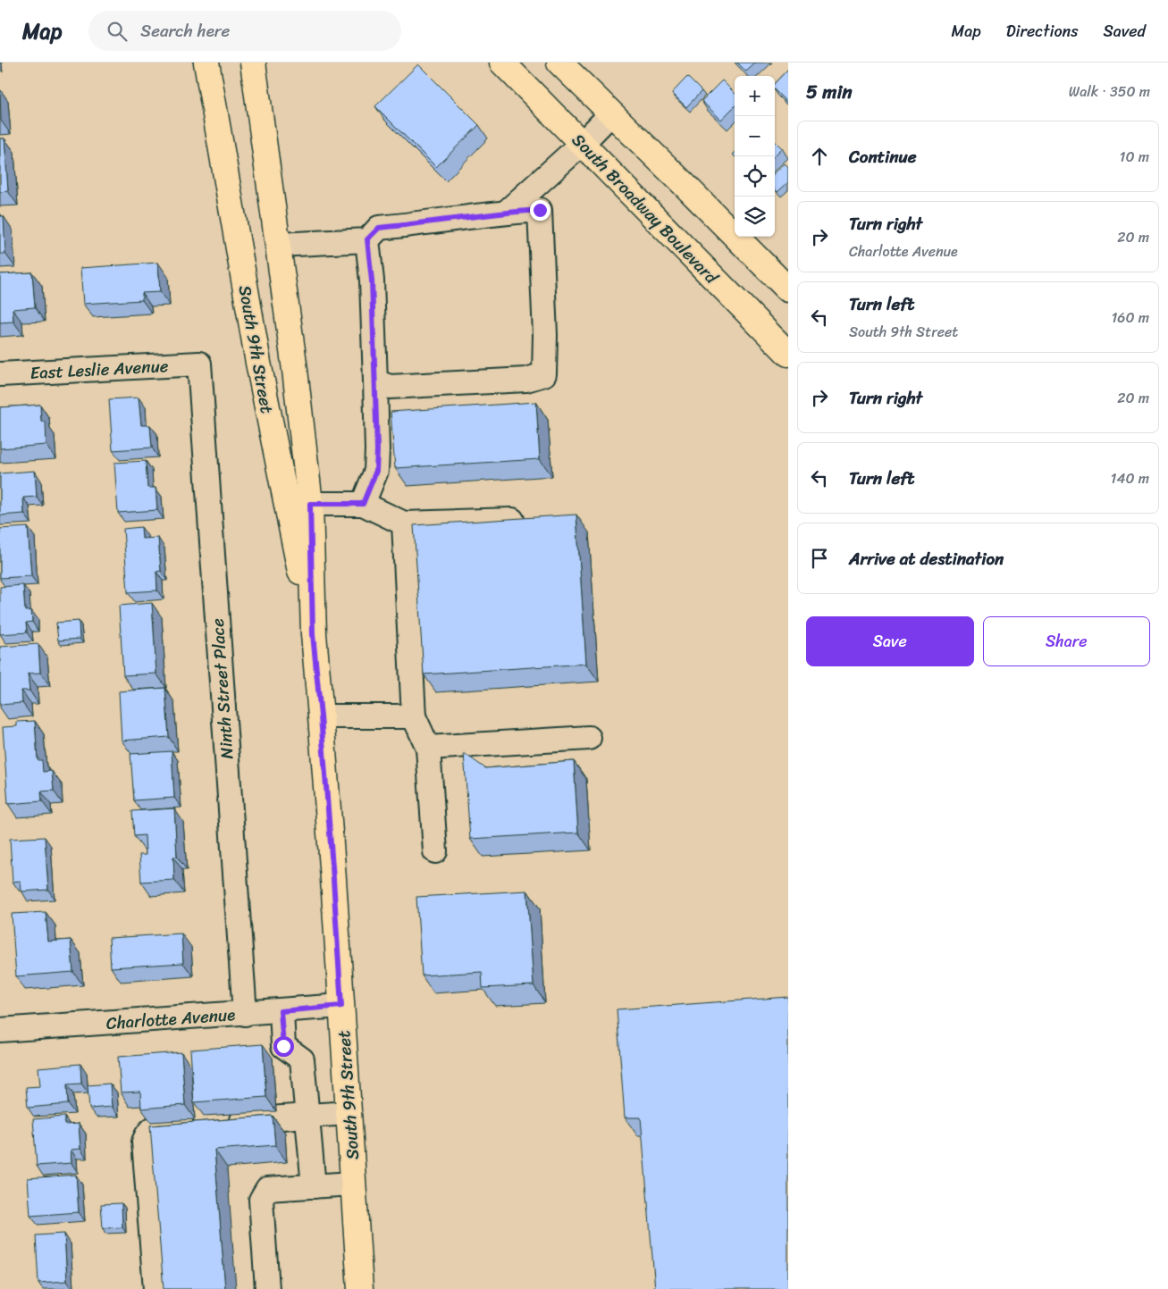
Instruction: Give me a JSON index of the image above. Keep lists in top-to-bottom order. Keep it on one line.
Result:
{"streets":{"main road":["South Broadway Boulevard","South 9th Street"],"street":["East Leslie Avenue","Ninth Street Place","Charlotte Avenue"]},"crossings":[["South 9th Street","Charlotte Avenue"],["East Leslie Avenue","Ninth Street Place"],["Ninth Street Place","Charlotte Avenue"]],"page":{"header":"Map","search":"Search here","nav":["Map","Directions","Saved"],"heading":["5 min","Walk · 350 m"],"map_buttons":["+","−"],"list":[["Continue","10 m"],["Turn right","Charlotte Avenue","20 m"],["Turn left","South 9th Street","160 m"],["Turn right","20 m"],["Turn left","140 m"],"Arrive at destination"],"buttons":["Save","Share"]}}
